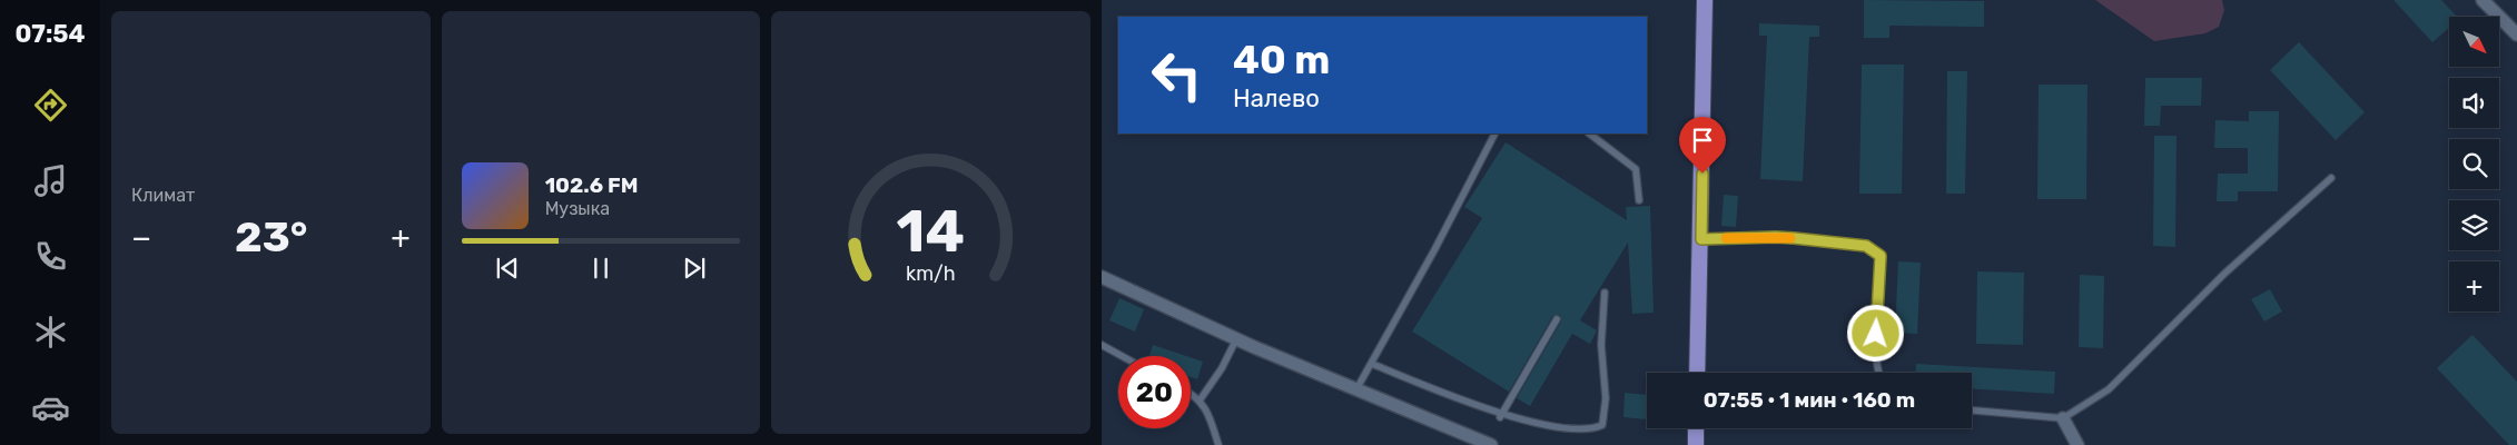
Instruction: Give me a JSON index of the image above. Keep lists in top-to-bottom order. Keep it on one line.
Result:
{"north":"bottom right","page":{"tabs":"07:54","tile":"Климат","map_buttons":"+","turn":["40 m","Налево"],"song":["102.6 FM","Музыка"],"heat":["−","23°","+"],"limit":"20","trip":"07:55 · 1 мин · 160 m","gauge":["14","km/h"]}}
